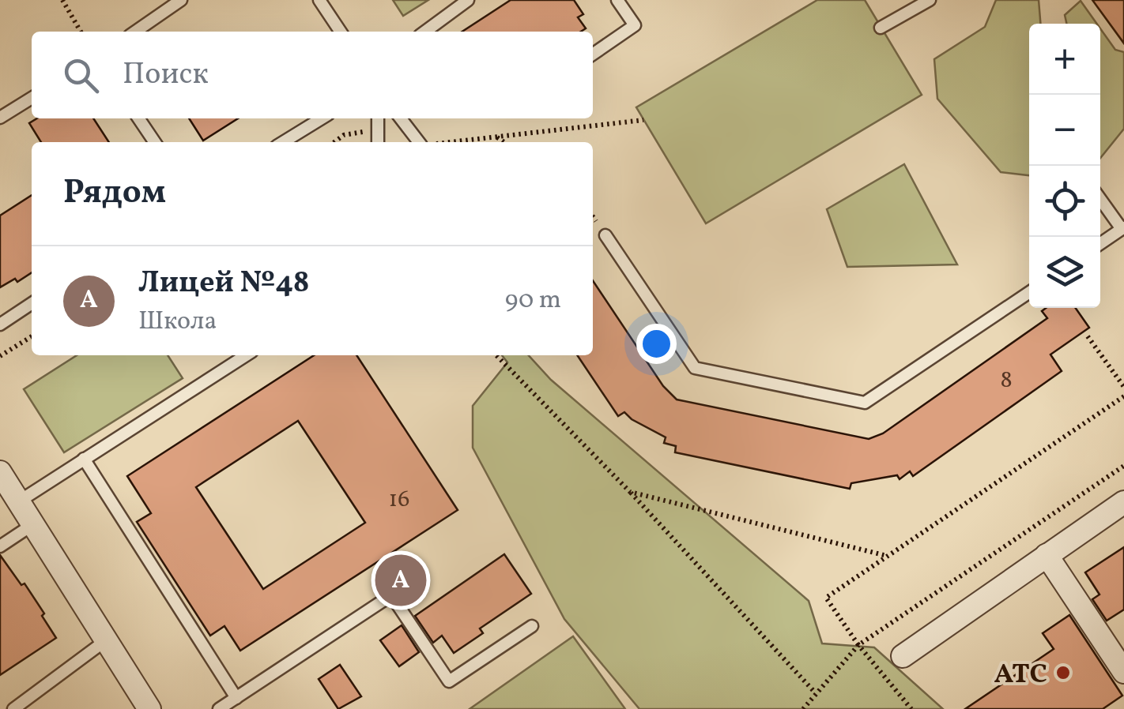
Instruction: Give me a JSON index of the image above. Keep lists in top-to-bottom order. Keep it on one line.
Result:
{"places":["АТС"],"house_numbers":["8","16"],"page":{"map_buttons":["+","−"],"search":"Поиск","heading":"Рядом","list":[{"mark":"A","name":"Лицей №48","note":"Школа","value":"90 m"}],"pins":"A"}}
